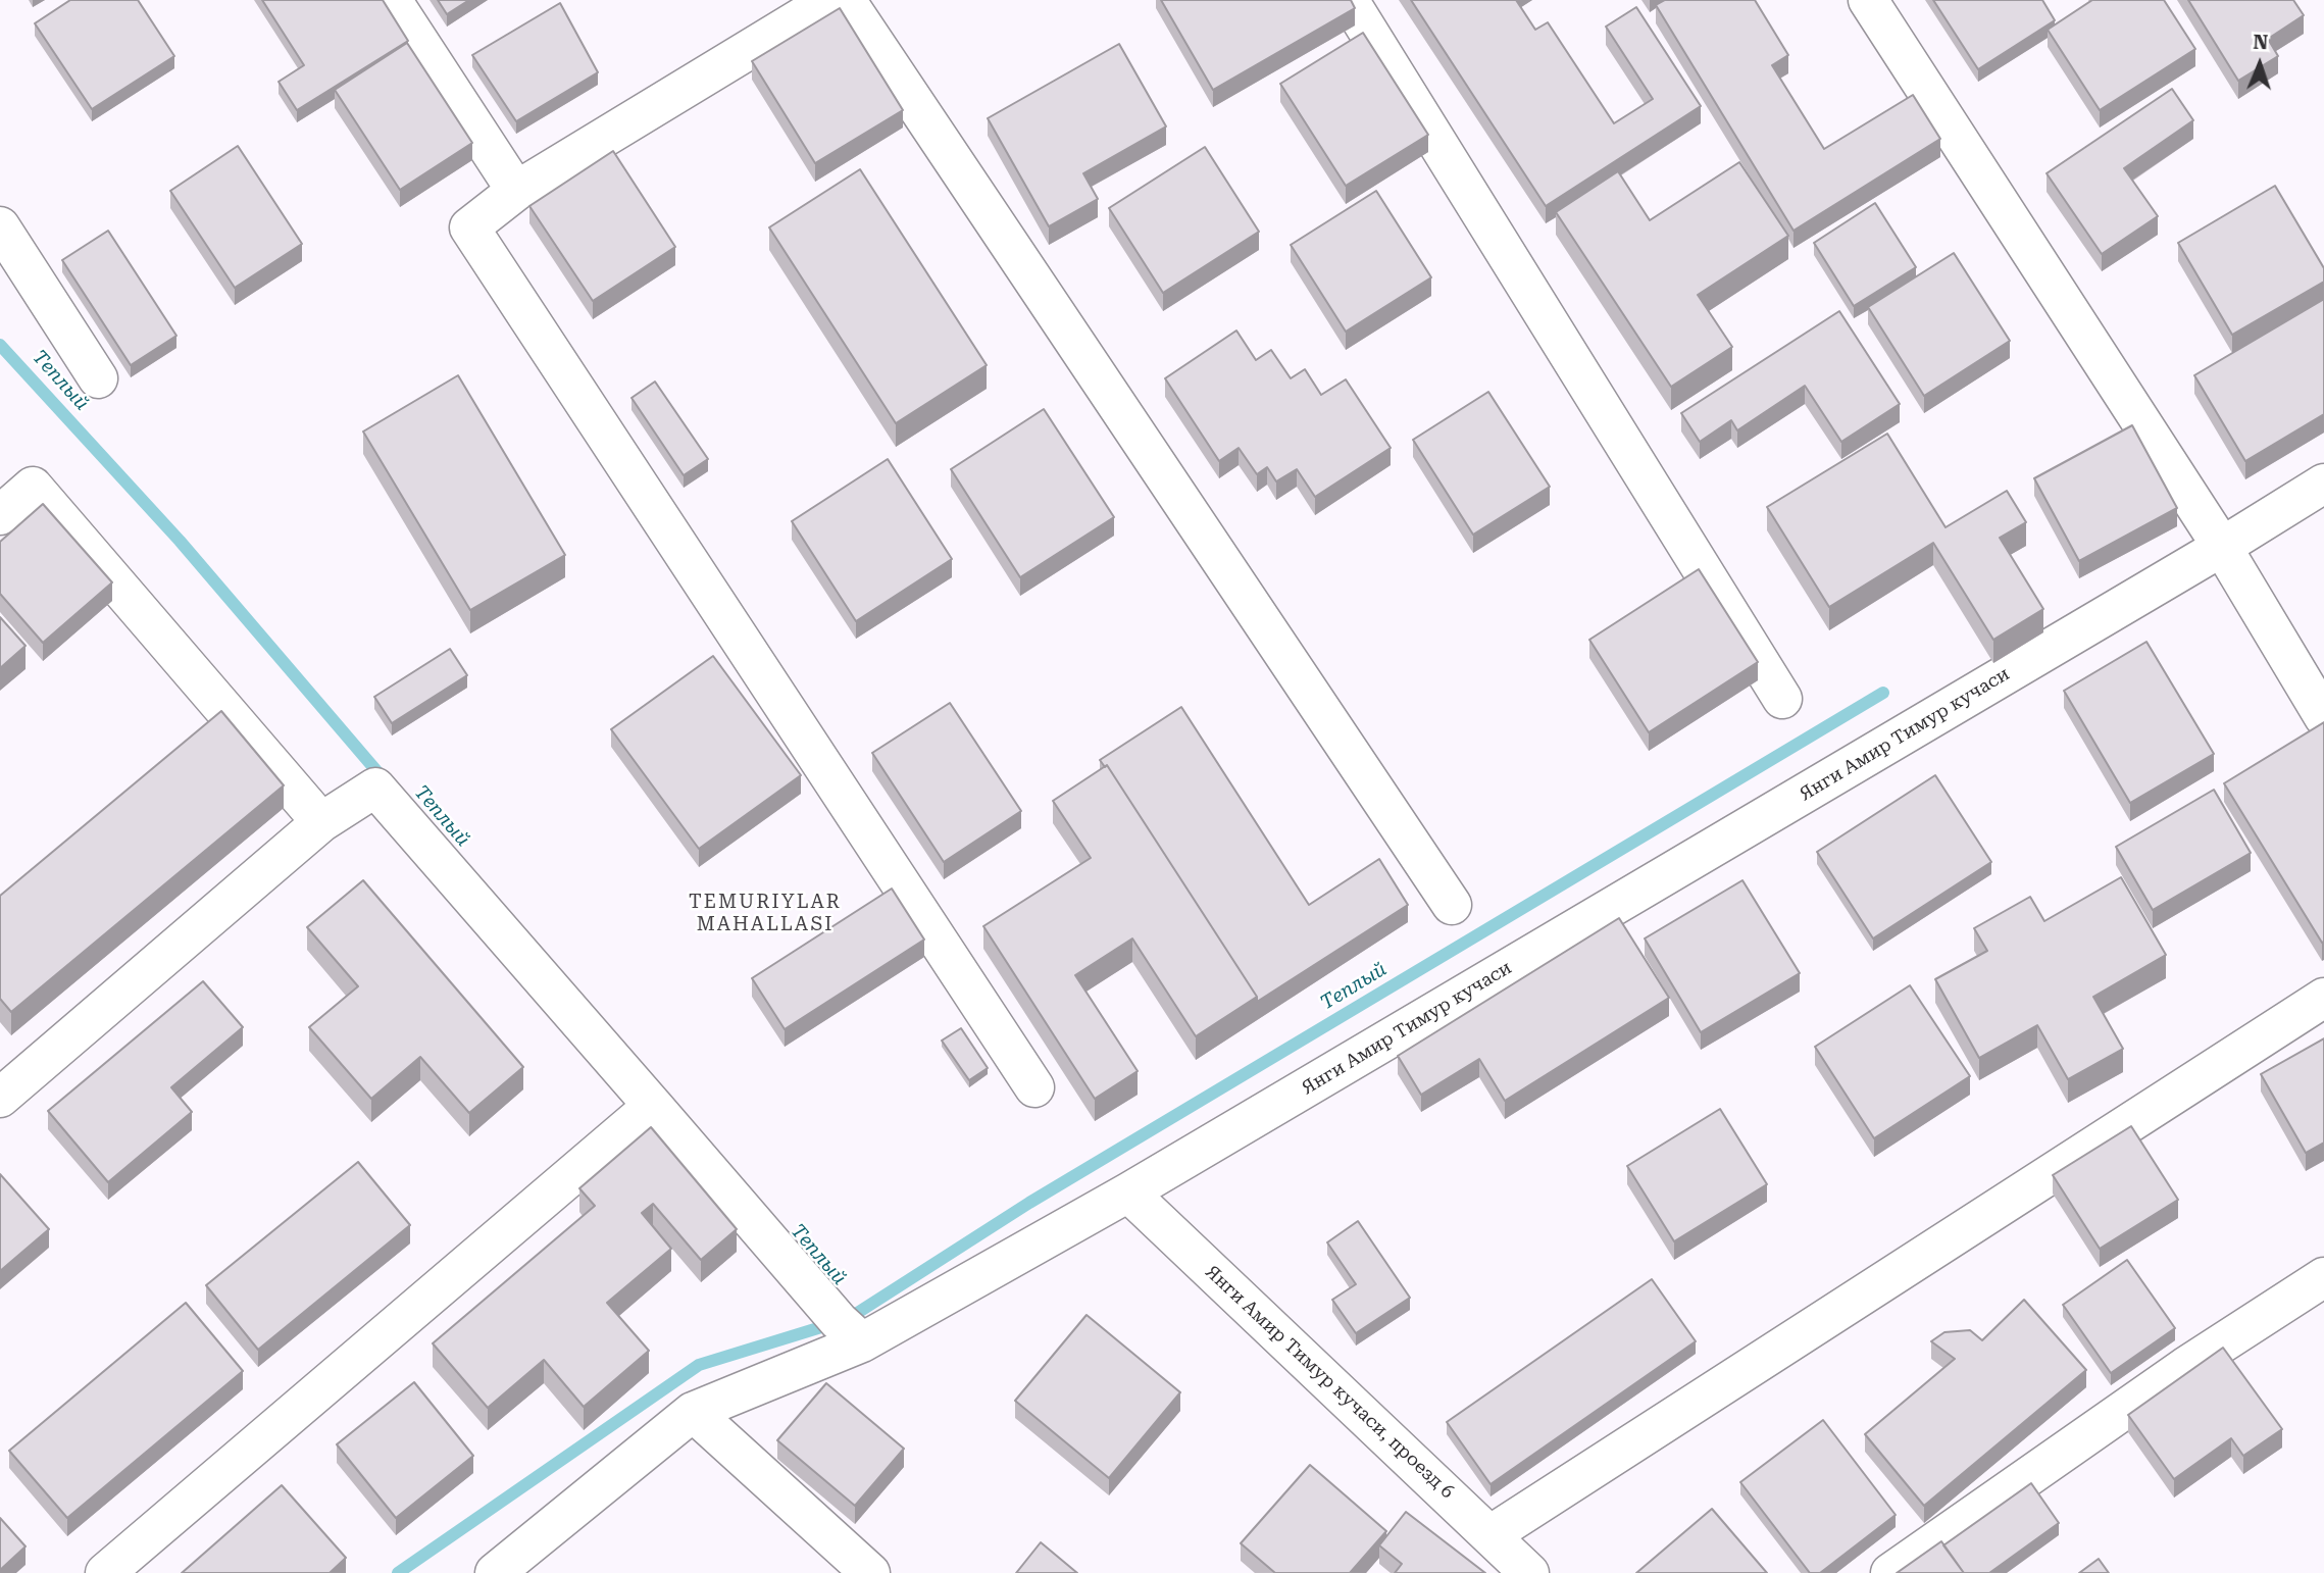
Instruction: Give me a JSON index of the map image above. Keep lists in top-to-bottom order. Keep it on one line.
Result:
{"streets":{"street":["Янги Амир Тимур кучаси","Янги Амир Тимур кучаси, проезд 6"]},"crossings":[["Янги Амир Тимур кучаси","Янги Амир Тимур кучаси, проезд 6"]],"districts":["TEMURIYLAR MAHALLASI"],"water":["Теплый"],"north":"top"}
